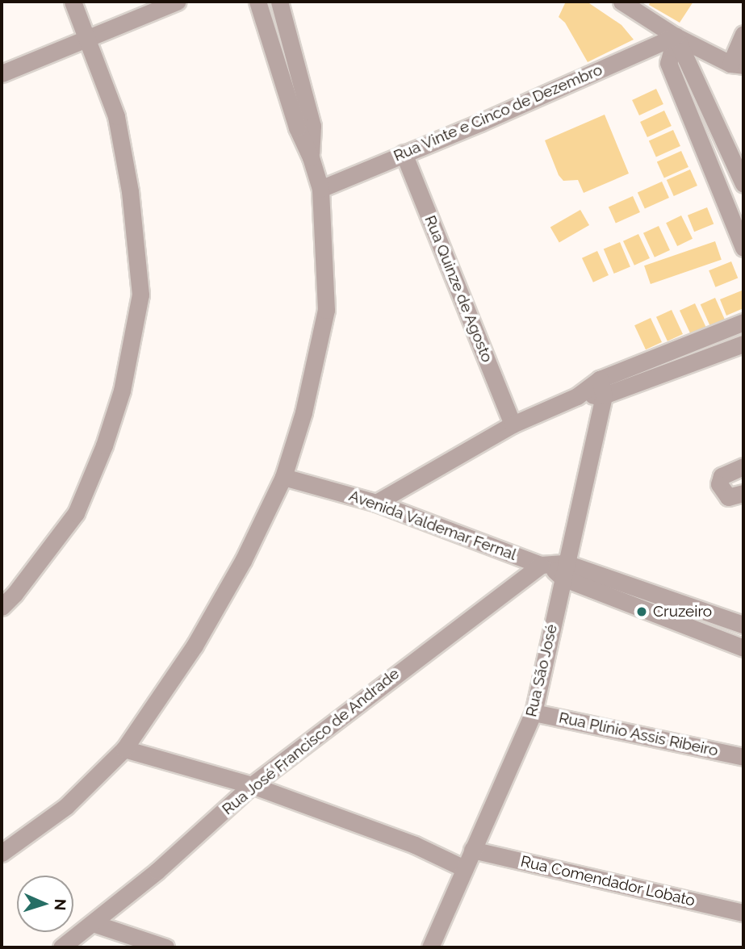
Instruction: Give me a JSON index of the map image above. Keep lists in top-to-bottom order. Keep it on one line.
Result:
{"streets":{"street":["Rua Vinte e Cinco de Dezembro","Rua Quinze de Agosto","Avenida Valdemar Fernal","Rua São José","Rua Plínio Assis Ribeiro","Rua José Francisco de Andrade","Rua Comendador Lobato"]},"crossings":[["Rua Vinte e Cinco de Dezembro","Rua Quinze de Agosto"],["Avenida Valdemar Fernal","Rua São José"],["Avenida Valdemar Fernal","Rua José Francisco de Andrade"],["Rua São José","Rua Plínio Assis Ribeiro"],["Rua São José","Rua José Francisco de Andrade"],["Rua São José","Rua Comendador Lobato"]],"places":["Cruzeiro"],"north":"right"}
